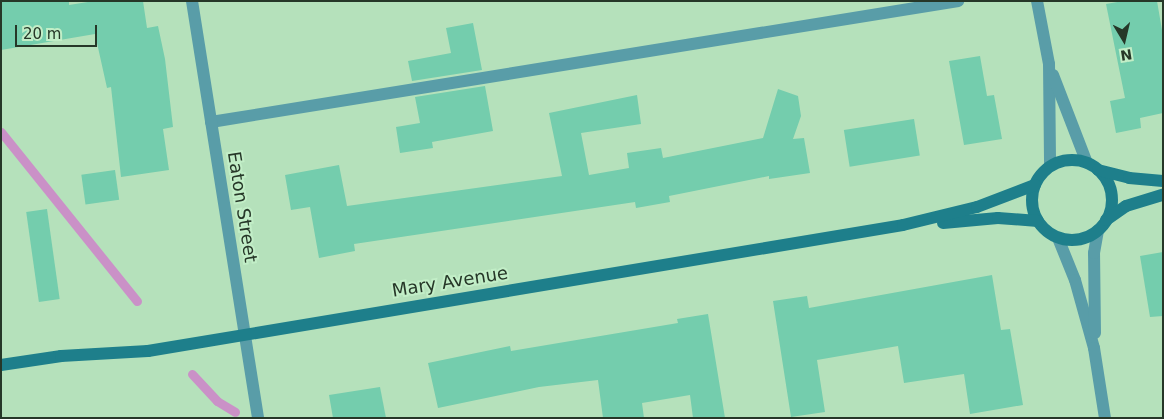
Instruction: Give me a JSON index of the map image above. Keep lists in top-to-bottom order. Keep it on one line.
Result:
{"streets":{"street":["Eaton Street","Mary Avenue"]},"crossings":[["Eaton Street","Mary Avenue"]],"scale_bar":"20 m","north":"bottom"}
